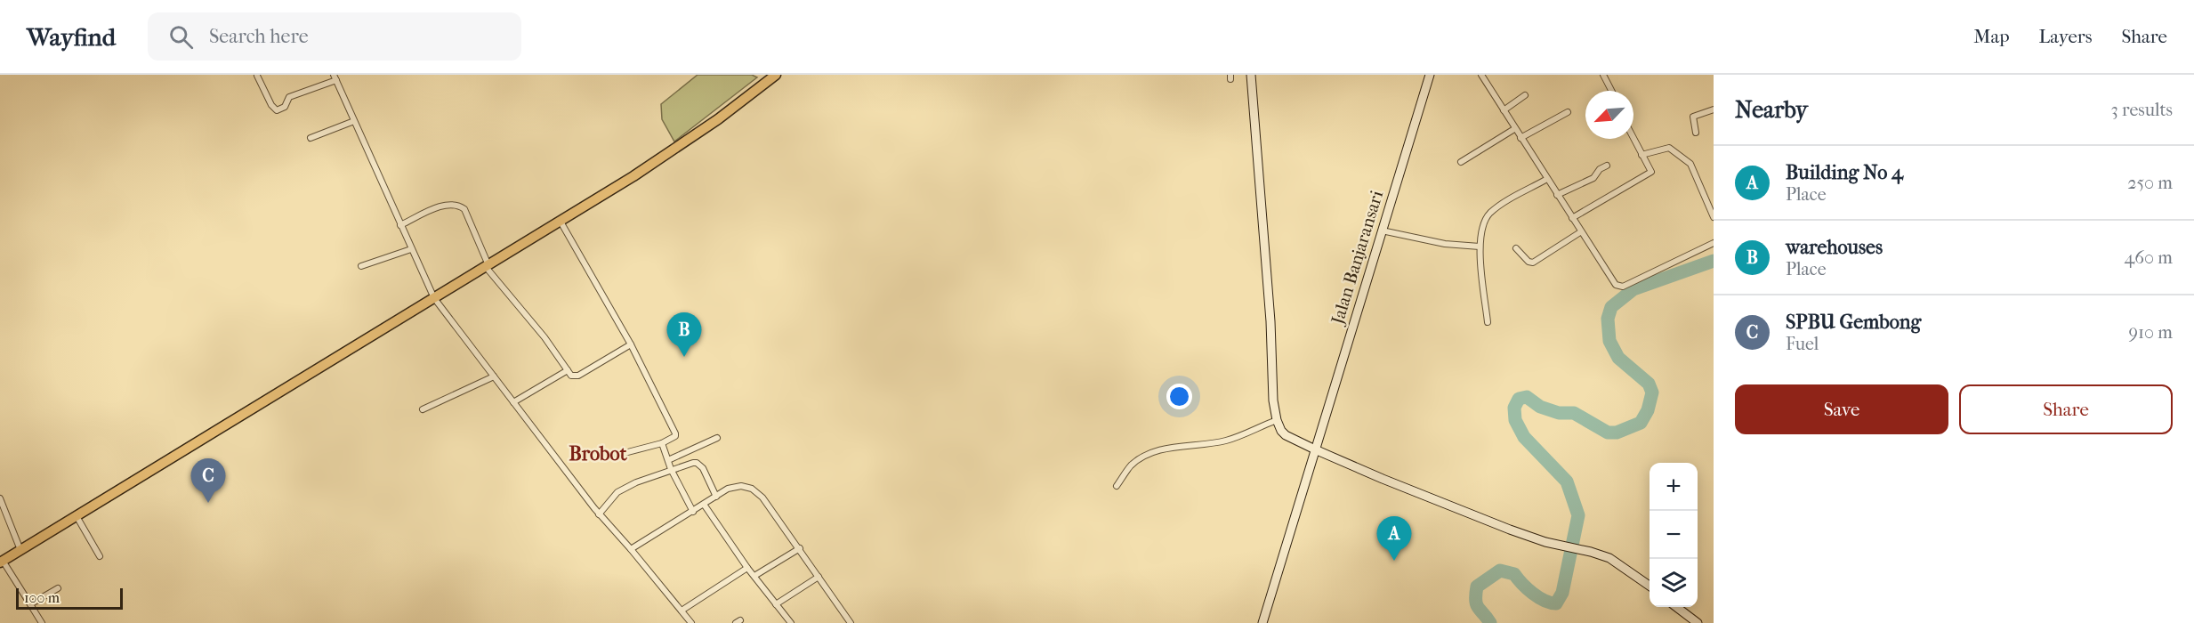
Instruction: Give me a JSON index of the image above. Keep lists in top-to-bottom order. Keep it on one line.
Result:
{"streets":{"street":["Jalan Banjaransari"]},"districts":["Brobot"],"scale_bar":"100 m","north":"bottom left","page":{"header":"Wayfind","search":"Search here","nav":["Map","Layers","Share"],"heading":["Nearby","3 results"],"list":[{"mark":"A","name":"Building No 4","note":"Place","value":"250 m"},{"mark":"B","name":"warehouses","note":"Place","value":"460 m"},{"mark":"C","name":"SPBU Gembong","note":"Fuel","value":"910 m"}],"pins":["B","C","A"],"buttons":["Save","Share"],"map_buttons":["+","−"],"scale":"100 m"}}
